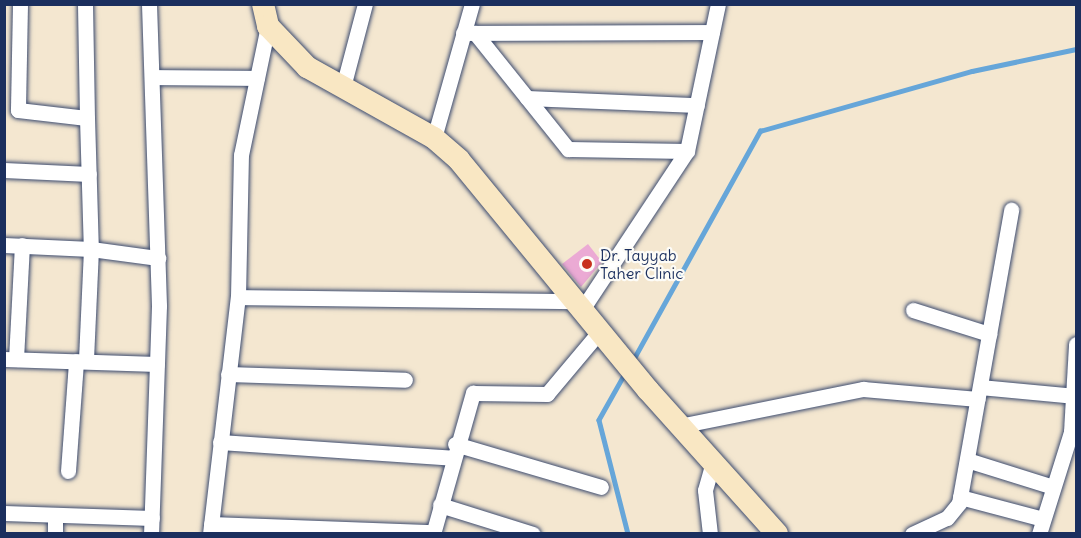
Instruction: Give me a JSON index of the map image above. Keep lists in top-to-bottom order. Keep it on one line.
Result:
{"places":["Dr. Tayyab Taher Clinic"]}
